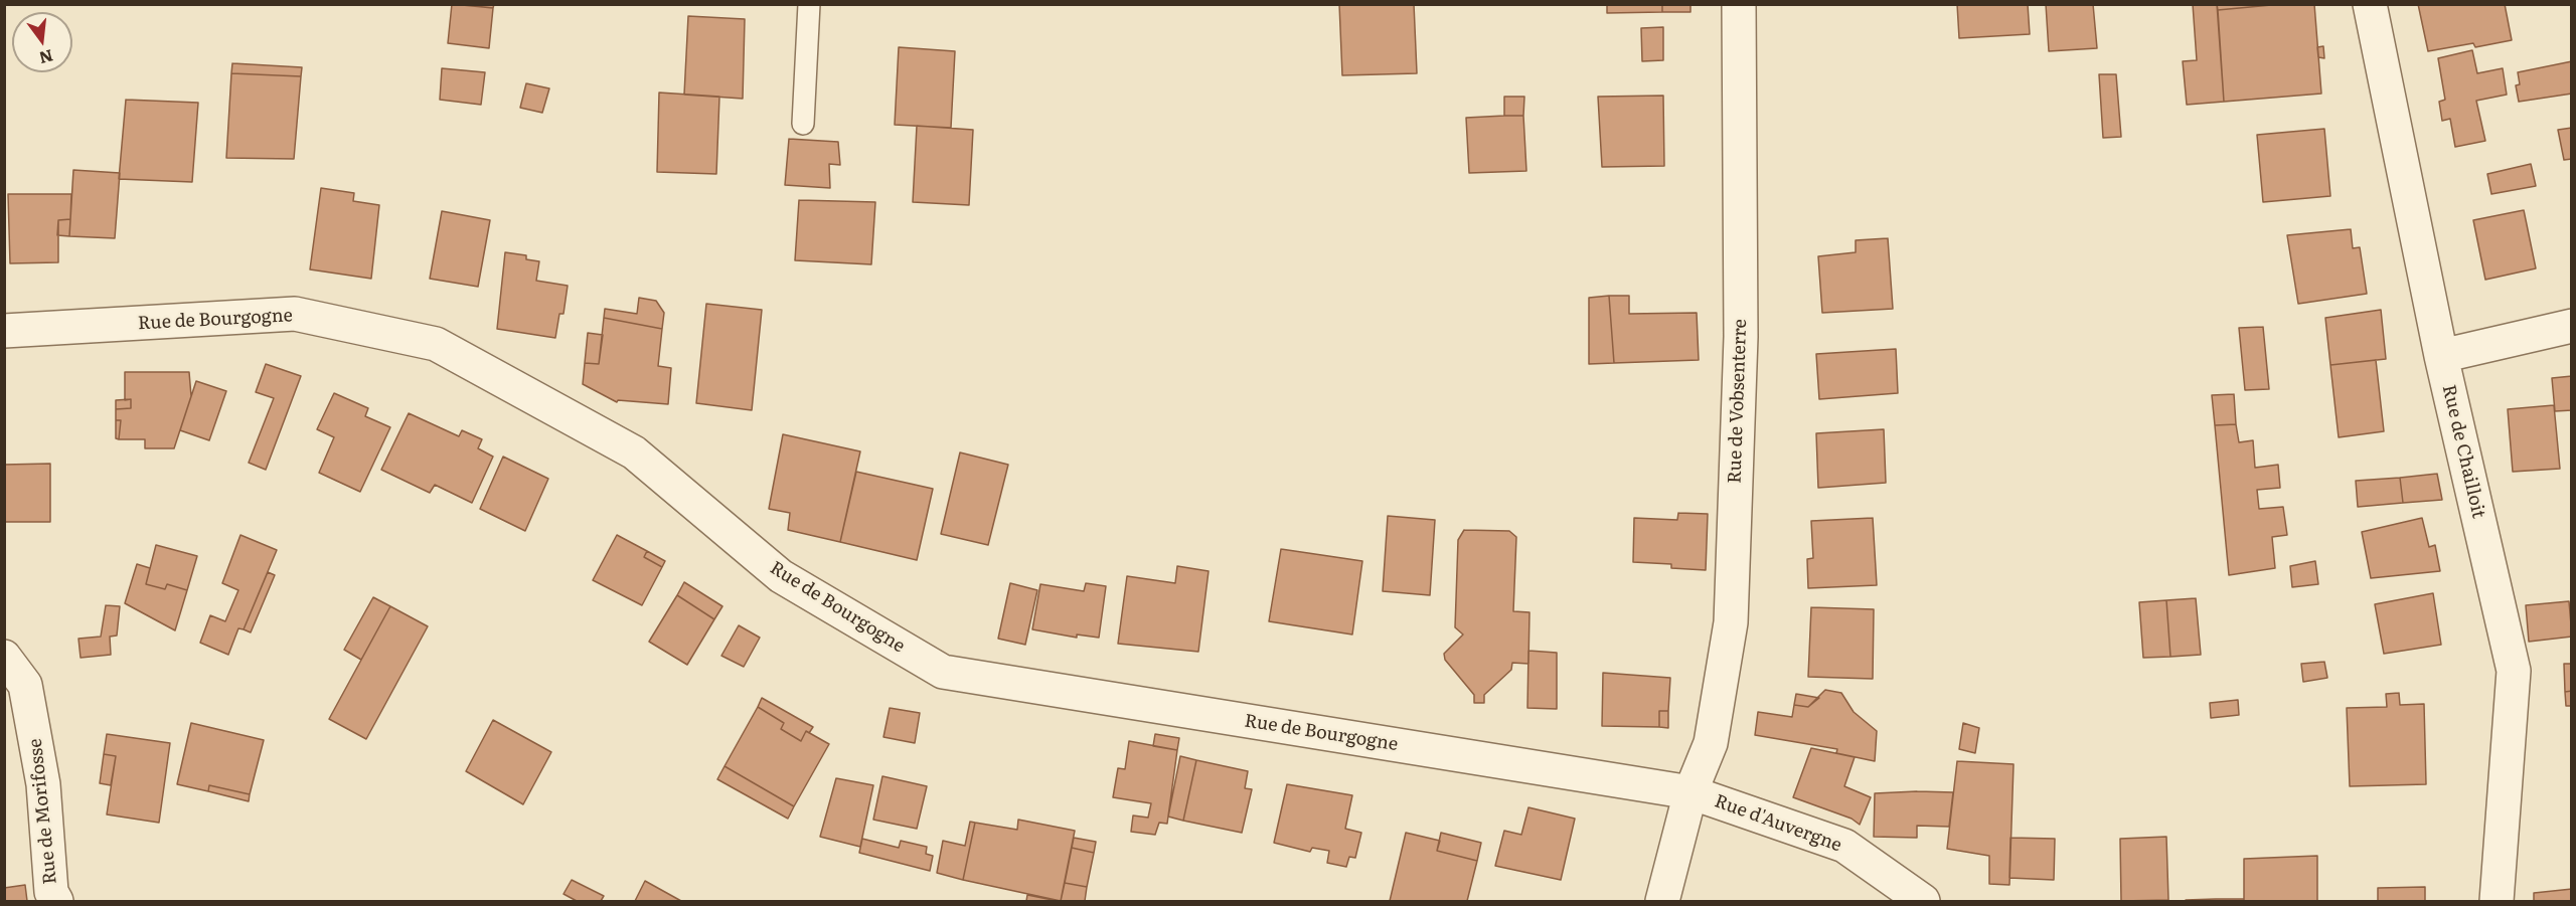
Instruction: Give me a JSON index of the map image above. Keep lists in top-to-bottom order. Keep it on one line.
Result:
{"streets":{"street":["Rue de Bourgogne","Rue de Vobsenterre","Rue de Chailloit","Rue de Morifosse","Rue d'Auvergne"]},"crossings":[["Rue de Bourgogne","Rue de Vobsenterre"],["Rue de Bourgogne","Rue d'Auvergne"],["Rue de Vobsenterre","Rue d'Auvergne"]],"north":"bottom"}
